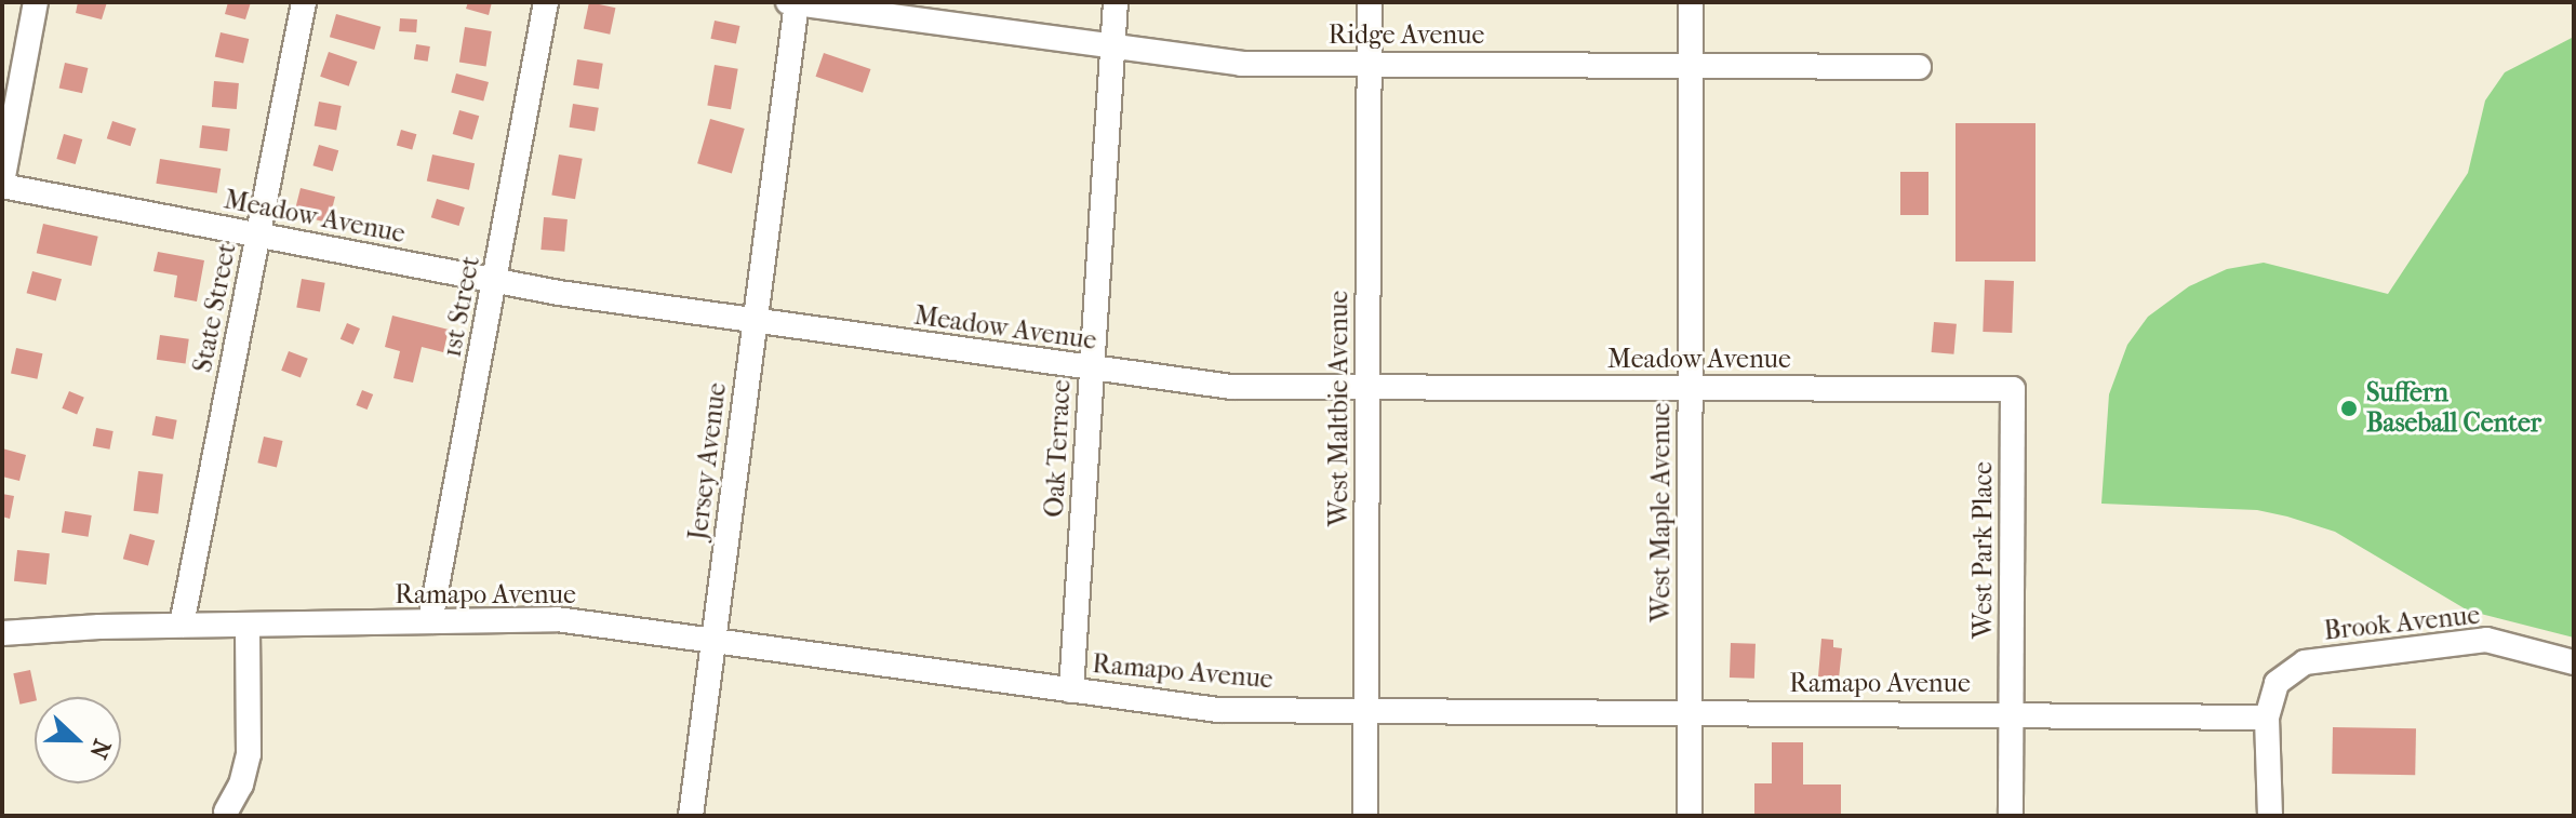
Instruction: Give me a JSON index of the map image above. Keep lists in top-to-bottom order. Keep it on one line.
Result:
{"streets":{"street":["Ridge Avenue","Meadow Avenue","1st Street","State Street","West Maltbie Avenue","Oak Terrace","Jersey Avenue","West Maple Avenue","West Park Place","Ramapo Avenue","Brook Avenue"]},"crossings":[["Ridge Avenue","West Maltbie Avenue"],["Ridge Avenue","Oak Terrace"],["Ridge Avenue","Jersey Avenue"],["Ridge Avenue","West Maple Avenue"],["Meadow Avenue","1st Street"],["Meadow Avenue","State Street"],["Meadow Avenue","West Maltbie Avenue"],["Meadow Avenue","Oak Terrace"],["Meadow Avenue","Jersey Avenue"],["Meadow Avenue","West Maple Avenue"],["Meadow Avenue","West Park Place"],["1st Street","Ramapo Avenue"],["State Street","Ramapo Avenue"],["West Maltbie Avenue","Ramapo Avenue"],["Oak Terrace","Ramapo Avenue"],["Jersey Avenue","Ramapo Avenue"],["West Maple Avenue","Ramapo Avenue"],["West Park Place","Ramapo Avenue"],["Ramapo Avenue","Brook Avenue"]],"places":["Suffern Baseball Center"],"north":"right"}
